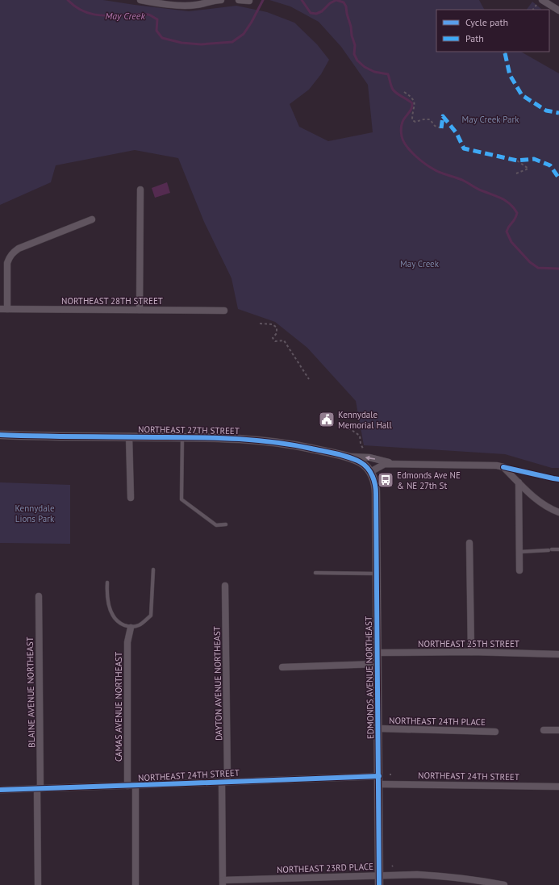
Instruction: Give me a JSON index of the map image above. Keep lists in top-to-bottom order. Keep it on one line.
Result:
{"streets":{"street":["NORTHEAST 28TH STREET","NORTHEAST 27TH STREET","NORTHEAST 25TH STREET","EDMONDS AVENUE NORTHEAST","DAYTON AVENUE NORTHEAST","BLAINE AVENUE NORTHEAST","CAMAS AVENUE NORTHEAST","NORTHEAST 24TH PLACE","NORTHEAST 24TH STREET","NORTHEAST 23RD PLACE"]},"crossings":[["NORTHEAST 27TH STREET","EDMONDS AVENUE NORTHEAST"],["NORTHEAST 25TH STREET","EDMONDS AVENUE NORTHEAST"],["EDMONDS AVENUE NORTHEAST","NORTHEAST 24TH PLACE"],["EDMONDS AVENUE NORTHEAST","NORTHEAST 24TH STREET"],["EDMONDS AVENUE NORTHEAST","NORTHEAST 23RD PLACE"],["DAYTON AVENUE NORTHEAST","NORTHEAST 24TH STREET"],["DAYTON AVENUE NORTHEAST","NORTHEAST 23RD PLACE"],["BLAINE AVENUE NORTHEAST","NORTHEAST 24TH STREET"],["CAMAS AVENUE NORTHEAST","NORTHEAST 24TH STREET"]],"water":["May Creek"],"parks":["May Creek Park","May Creek","Kennydale Lions Park"],"places":{"public building":["Kennydale Memorial Hall"],"bus stop":["Edmonds Ave NE & NE 27th St"]},"legend":["Cycle path","Path"]}
